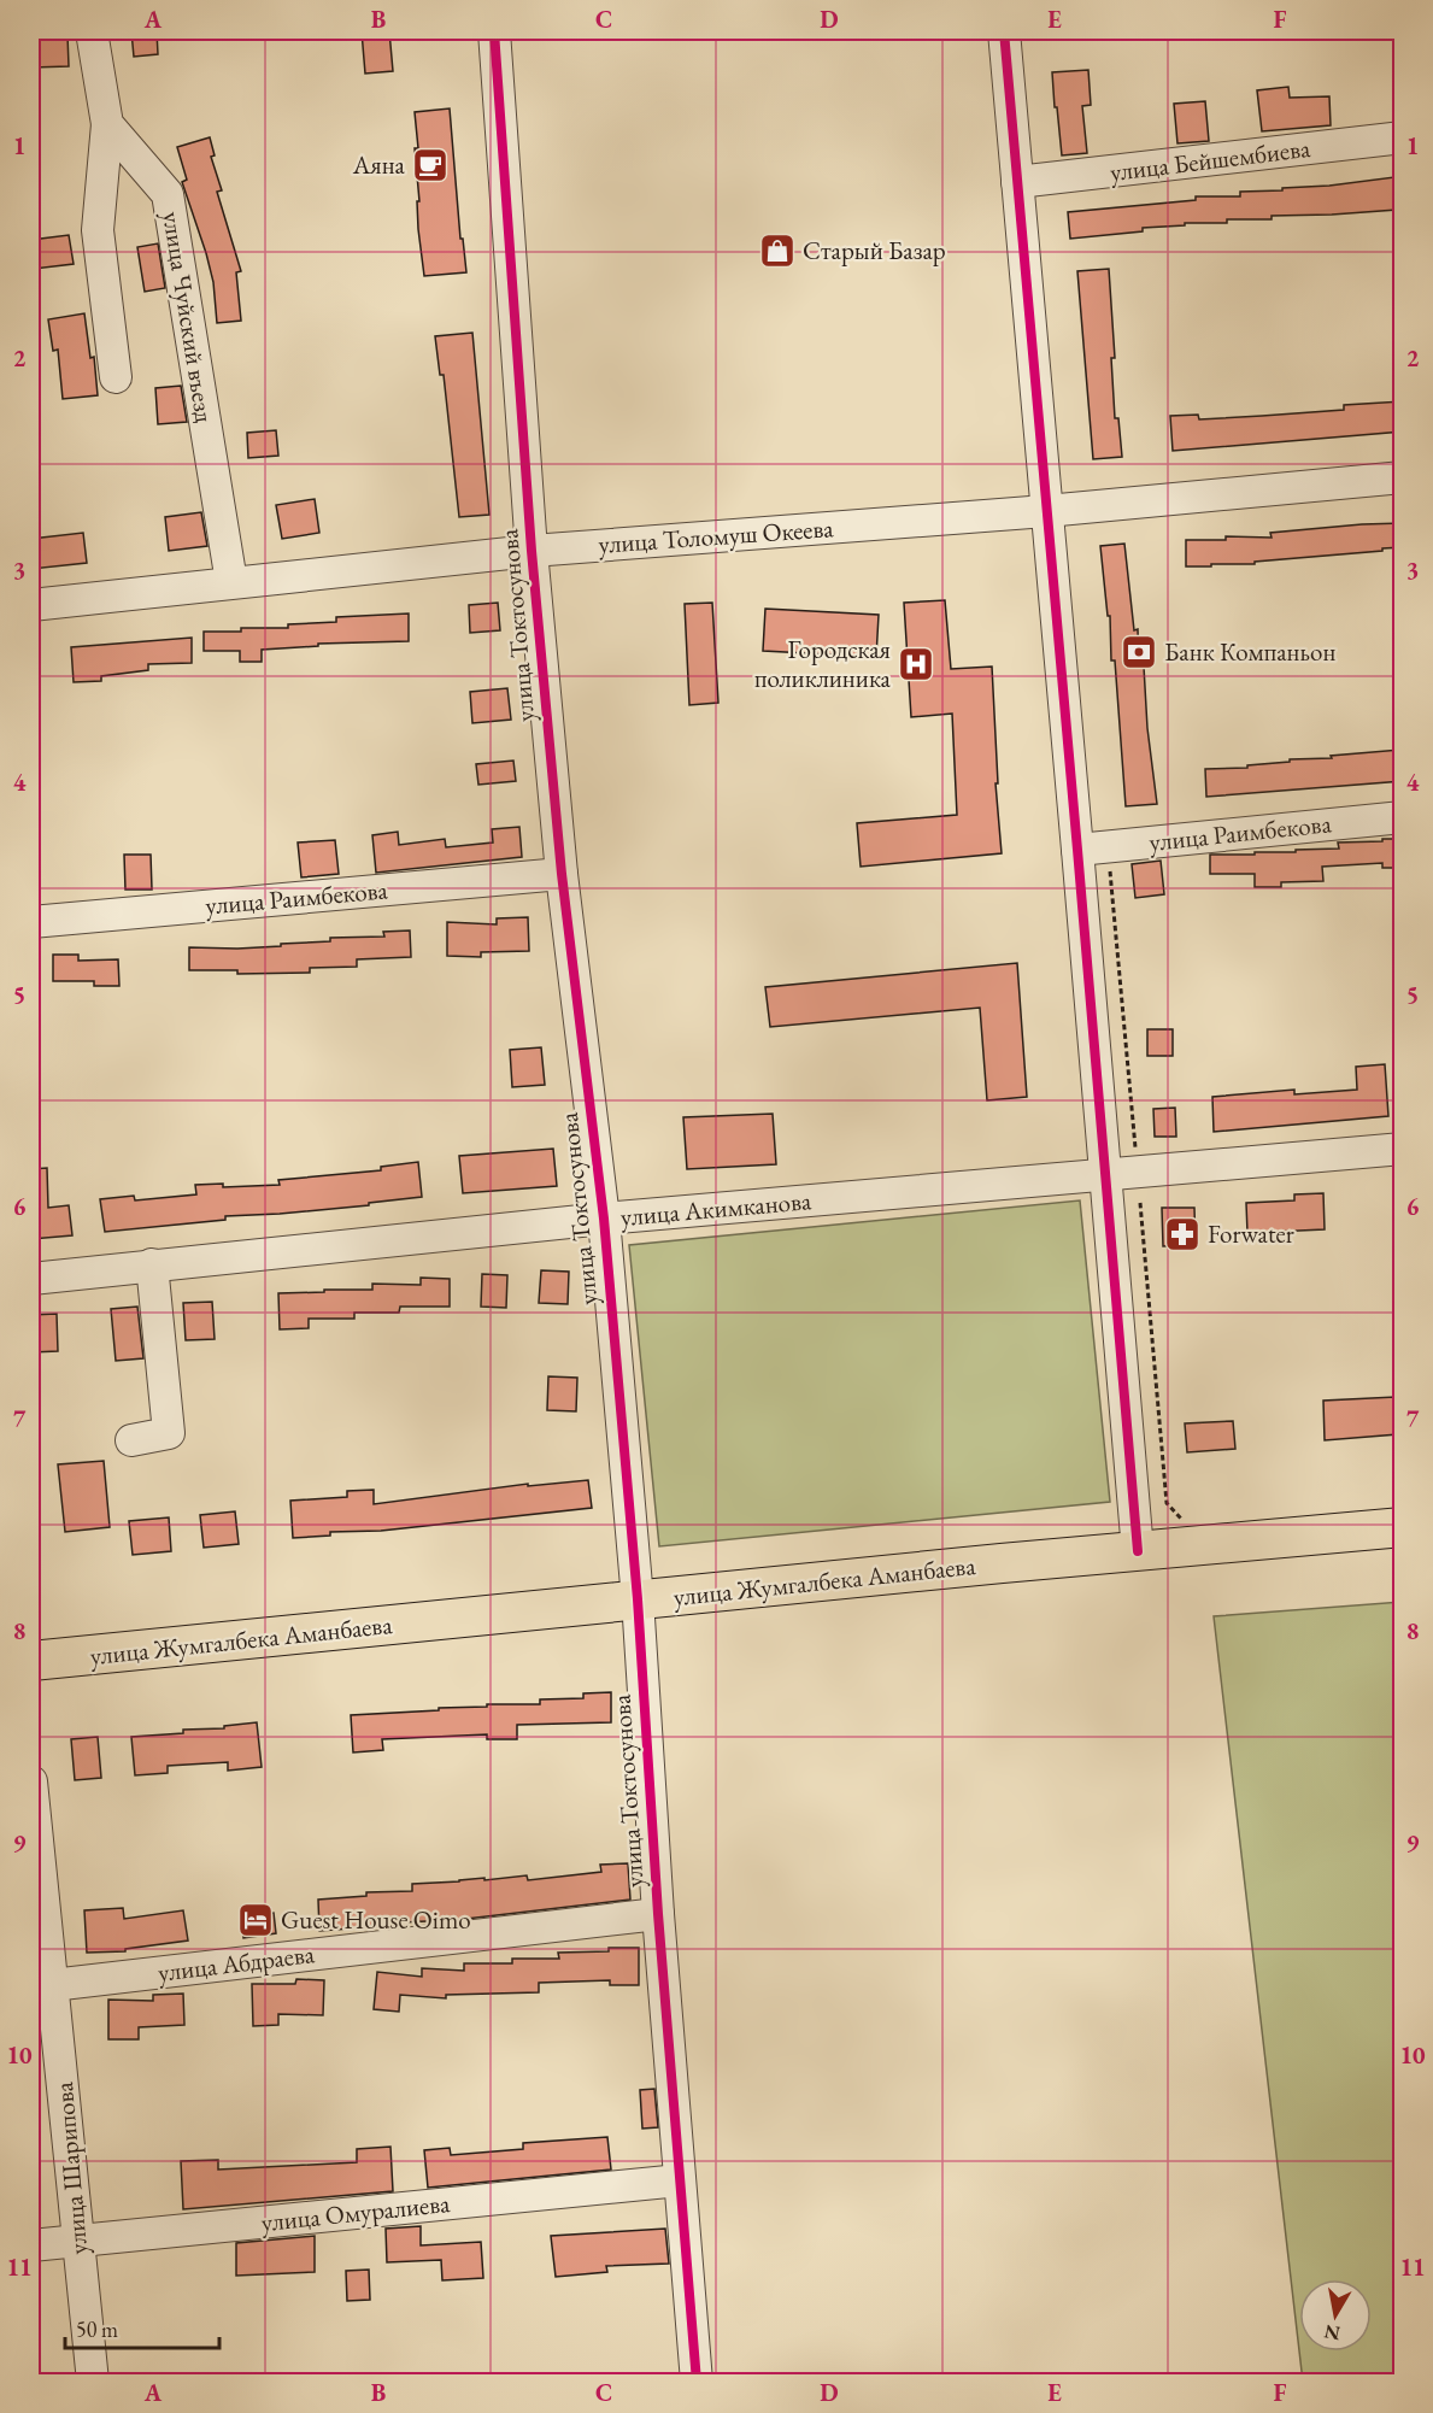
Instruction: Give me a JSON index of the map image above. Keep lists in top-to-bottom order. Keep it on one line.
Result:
{"streets":{"main road":["улица Жумгалбека Аманбаева"],"street":["улица Бейшембиева","улица Чуйский въезд","улица Толомуш Океева","улица Токтосунова","улица Раимбекова","улица Акимканова","улица Абдраева","улица Шарипова","улица Омуралиева"]},"crossings":[["улица Чуйский въезд","улица Толомуш Океева"],["улица Толомуш Океева","улица Токтосунова"],["улица Токтосунова","улица Раимбекова"],["улица Токтосунова","улица Акимканова"],["улица Токтосунова","улица Жумгалбека Аманбаева"],["улица Токтосунова","улица Абдраева"],["улица Токтосунова","улица Омуралиева"],["улица Абдраева","улица Шарипова"],["улица Шарипова","улица Омуралиева"]],"places":{"cafe":["Аяна"],"shop":["Старый Базар"],"bank":["Банк Компаньон"],"hospital":["Городская поликлиника"],"pharmacy":["Forwater"],"hotel":["Guest House Oimo"]},"scale_bar":"50 m","north":"bottom","grid":{"columns":["A","B","C","D","E","F"],"rows":["1","2","3","4","5","6","7","8","9","10","11"]}}
